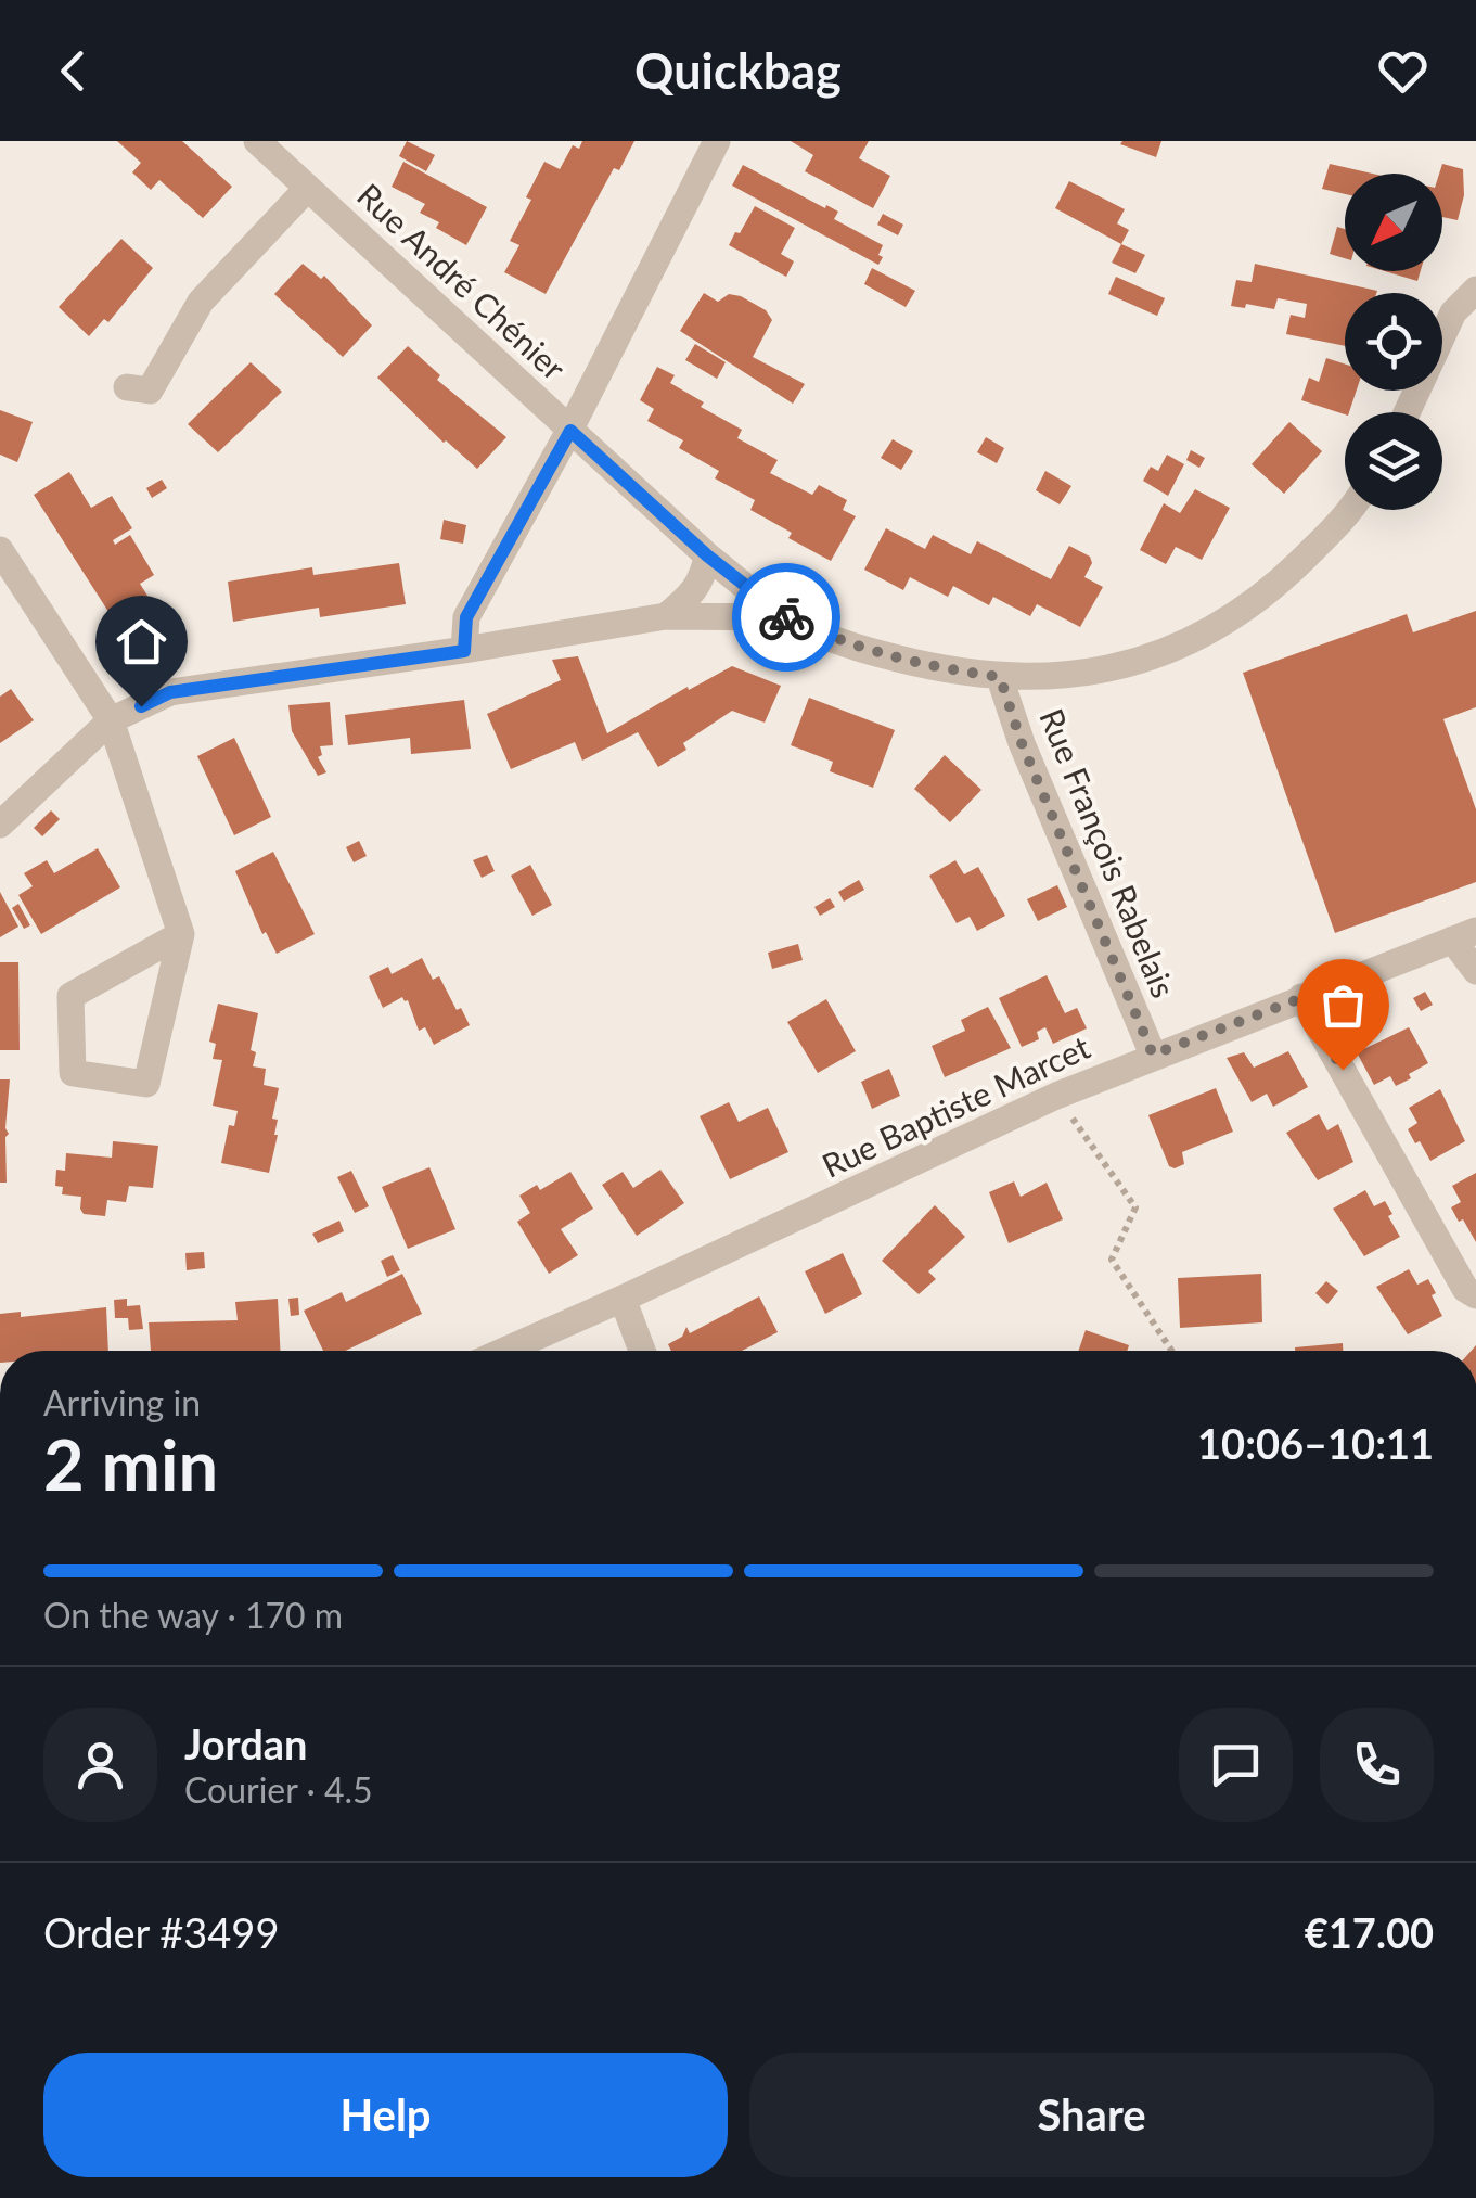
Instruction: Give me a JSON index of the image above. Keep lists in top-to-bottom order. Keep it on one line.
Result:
{"streets":{"street":["Rue André Chénier","Rue François Rabelais","Rue Baptiste Marcet"]},"crossings":[["Rue François Rabelais","Rue Baptiste Marcet"]],"north":"bottom left","page":{"header":"Quickbag","heading":["2 min","Arriving in","10:06–10:11"],"panel":["Jordan","Courier · 4.5","Order #3499","€17.00"],"bar":"On the way · 170 m","buttons":["Help","Share"]}}
